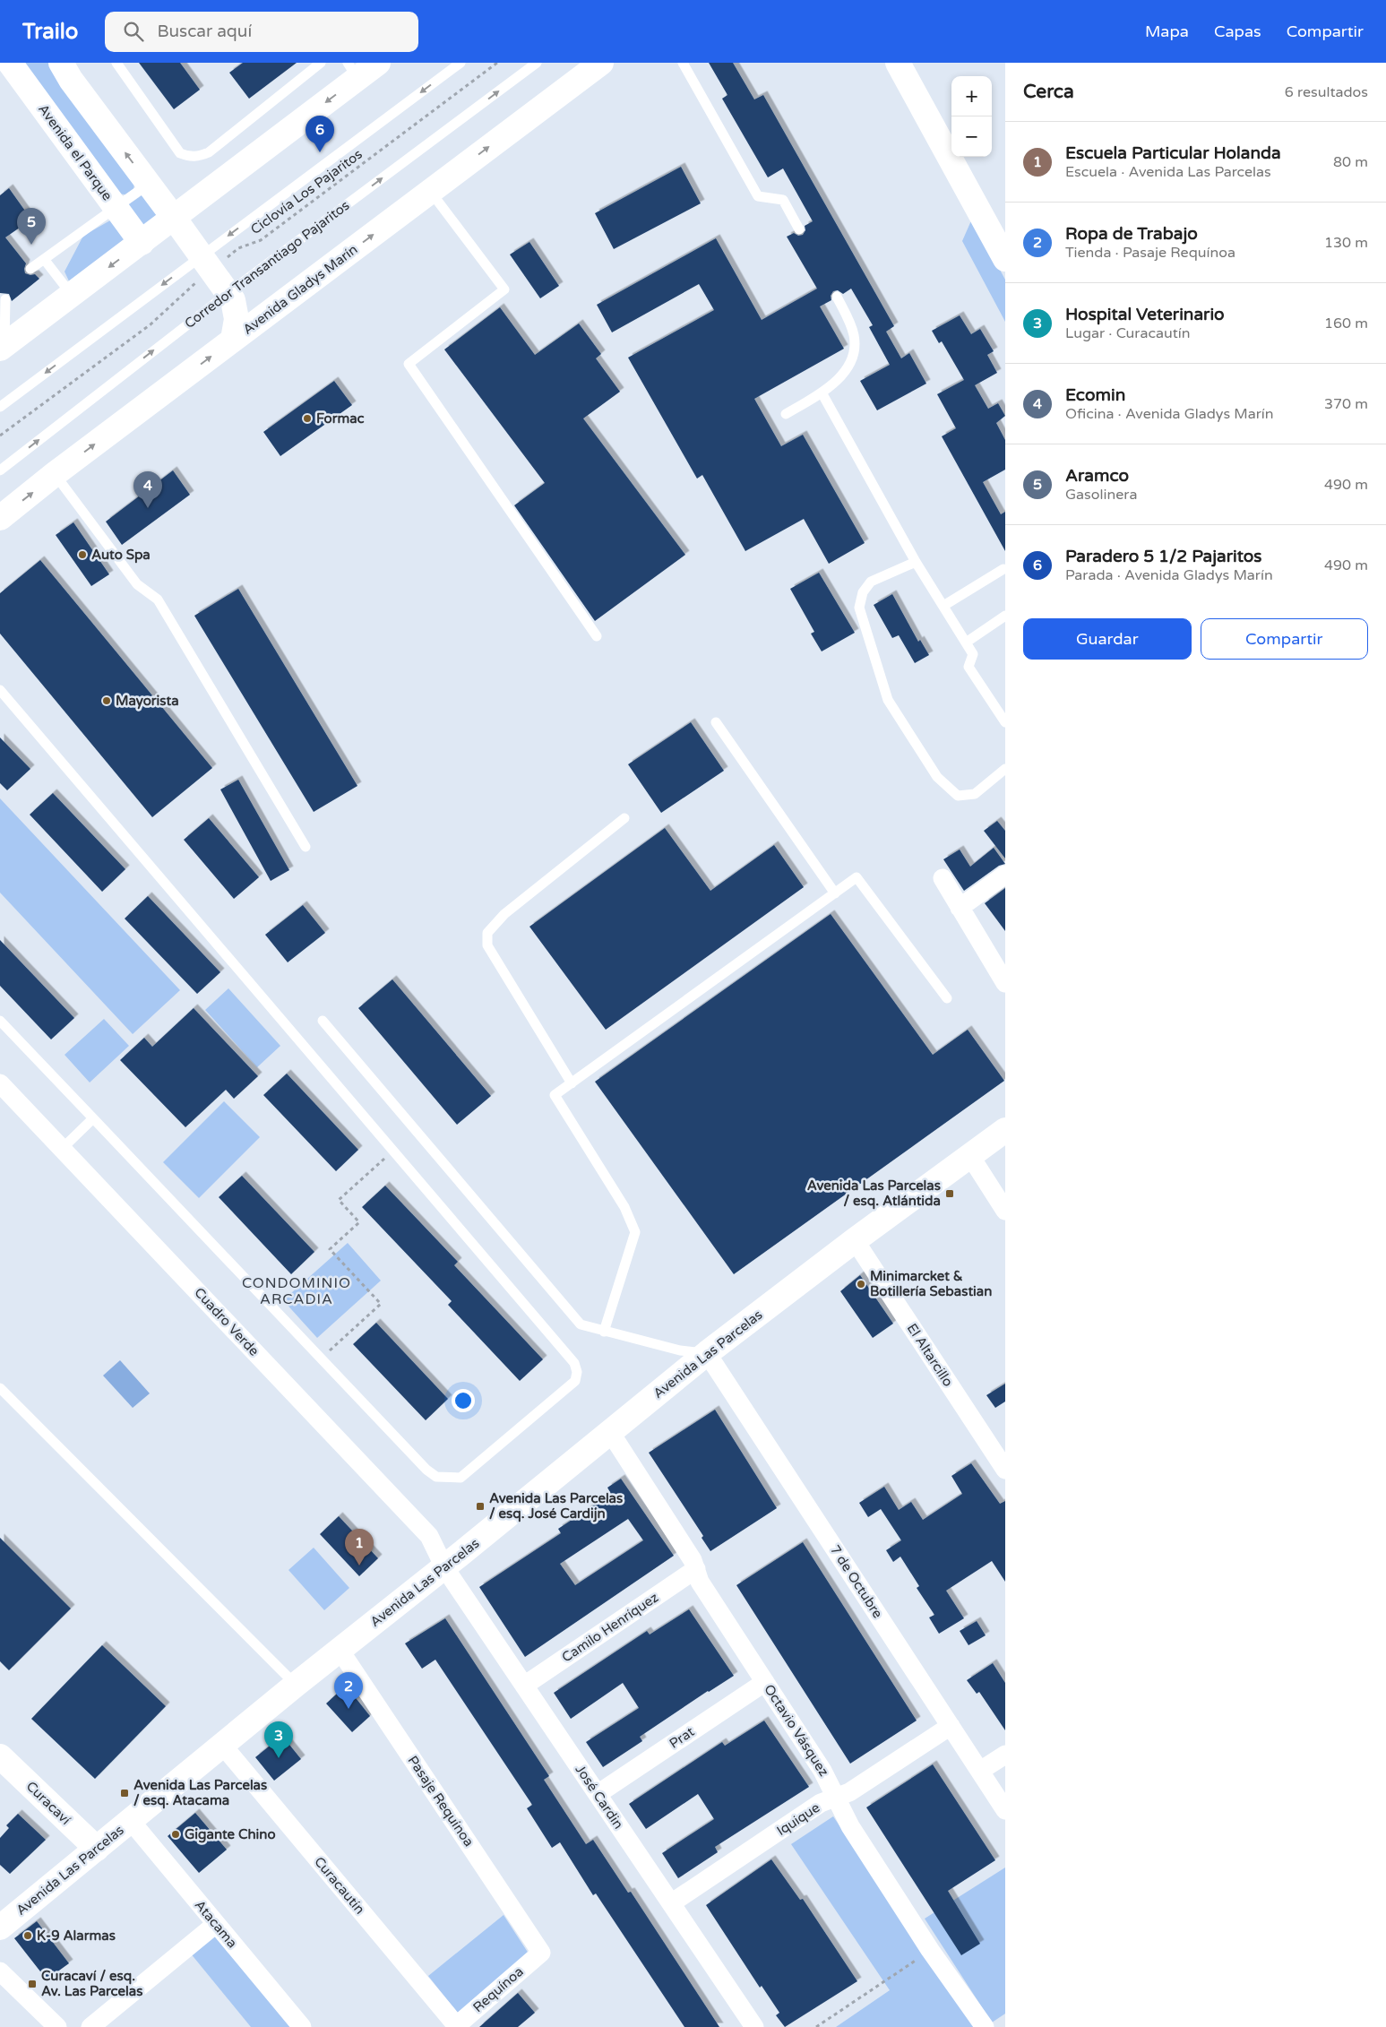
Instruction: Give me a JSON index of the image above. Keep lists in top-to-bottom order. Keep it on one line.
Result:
{"streets":{"street":["Avenida el Parque","Avenida Gladys Marín","Cuadro Verde","Avenida Las Parcelas","El Altarcillo","7 de Octubre","Camilo Henríquez","Octavio Vásquez","Prat","José Cardin","Pasaje Requínoa","Curacaví","Iquique","Curacautín","Atacama","Requínoa"],"lane":["Corredor Transantiago Pajaritos"],"path":["Ciclovía Los Pajaritos"]},"crossings":[["Cuadro Verde","Avenida Las Parcelas"],["Cuadro Verde","José Cardin"],["Avenida Las Parcelas","El Altarcillo"],["Avenida Las Parcelas","7 de Octubre"],["Avenida Las Parcelas","Octavio Vásquez"],["Avenida Las Parcelas","José Cardin"],["Avenida Las Parcelas","Pasaje Requínoa"],["Avenida Las Parcelas","Curacaví"],["Avenida Las Parcelas","Curacautín"],["Avenida Las Parcelas","Atacama"],["7 de Octubre","Iquique"],["Camilo Henríquez","Octavio Vásquez"],["Camilo Henríquez","José Cardin"],["Octavio Vásquez","Prat"],["Octavio Vásquez","Iquique"],["Prat","José Cardin"],["José Cardin","Iquique"],["Pasaje Requínoa","Requínoa"],["Curacautín","Requínoa"]],"districts":["CONDOMINIO ARCADIA"],"places":{"other":["Formac","Auto Spa","Mayorista","Minimarcket & Botillería Sebastian","Gigante Chino","K-9 Alarmas"],"transit":["Avenida Las Parcelas / esq. Atlántida","Avenida Las Parcelas / esq. José Cardijn","Avenida Las Parcelas / esq. Atacama","Curacaví / esq. Av. Las Parcelas"]},"page":{"header":"Trailo","search":"Buscar aquí","nav":["Mapa","Capas","Compartir"],"heading":["Cerca","6 resultados"],"map_buttons":["+","−"],"pins":["6","5","4","1","2","3"],"list":[{"mark":"1","name":"Escuela Particular Holanda","note":"Escuela · Avenida Las Parcelas","value":"80 m"},{"mark":"2","name":"Ropa de Trabajo","note":"Tienda · Pasaje Requínoa","value":"130 m"},{"mark":"3","name":"Hospital Veterinario","note":"Lugar · Curacautín","value":"160 m"},{"mark":"4","name":"Ecomin","note":"Oficina · Avenida Gladys Marín","value":"370 m"},{"mark":"5","name":"Aramco","note":"Gasolinera","value":"490 m"},{"mark":"6","name":"Paradero 5 1/2 Pajaritos","note":"Parada · Avenida Gladys Marín","value":"490 m"}],"buttons":["Guardar","Compartir"]}}
